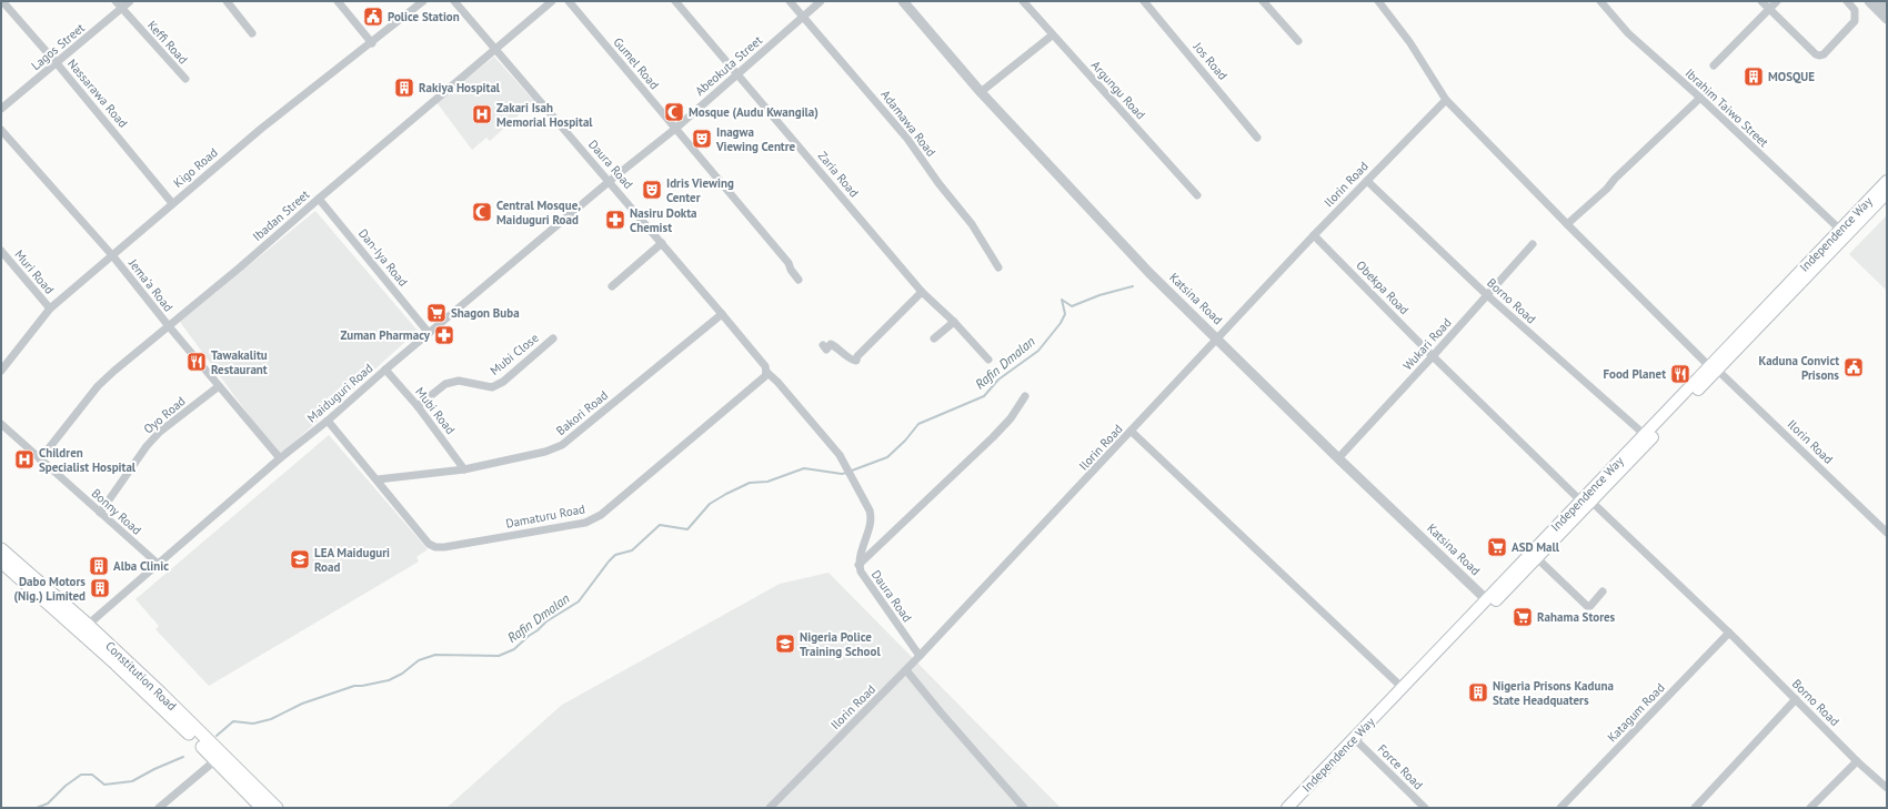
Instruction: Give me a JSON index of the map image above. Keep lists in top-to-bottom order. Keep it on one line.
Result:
{"streets":{"main road":["Independence Way","Constitution Road"],"street":["Keffi Road","Lagos Street","Jos Road","Gumel Road","Abeokuta Street","Argungu Road","Nassarawa Road","Ibrahim Taiwo Street","Adamawa Road","Daura Road","Kigo Road","Zaria Road","Ilorin Road","Ibadan Street","Dan-Iya Road","Muri Road","Jema'a Road","Obekpa Road","Katsina Road","Borno Road","Wukari Road","Mubi Close","Maiduguri Road","Mubi Road","Bakori Road","Oyo Road","Bonny Road","Damaturu Road","Katagum Road","Force Road"]},"crossings":[["Keffi Road","Lagos Street"],["Lagos Street","Nassarawa Road"],["Gumel Road","Abeokuta Street"],["Abeokuta Street","Adamawa Road"],["Abeokuta Street","Daura Road"],["Abeokuta Street","Zaria Road"],["Abeokuta Street","Maiduguri Road"],["Nassarawa Road","Kigo Road"],["Ibrahim Taiwo Street","Independence Way"],["Daura Road","Ilorin Road"],["Daura Road","Ibadan Street"],["Daura Road","Maiduguri Road"],["Daura Road","Bakori Road"],["Daura Road","Damaturu Road"],["Kigo Road","Muri Road"],["Kigo Road","Jema'a Road"],["Ilorin Road","Independence Way"],["Ilorin Road","Obekpa Road"],["Ilorin Road","Katsina Road"],["Ilorin Road","Borno Road"],["Ibadan Street","Dan-Iya Road"],["Ibadan Street","Jema'a Road"],["Ibadan Street","Bonny Road"],["Independence Way","Obekpa Road"],["Independence Way","Katsina Road"],["Independence Way","Borno Road"],["Independence Way","Force Road"],["Dan-Iya Road","Maiduguri Road"],["Jema'a Road","Maiduguri Road"],["Jema'a Road","Oyo Road"],["Obekpa Road","Borno Road"],["Obekpa Road","Wukari Road"],["Katsina Road","Wukari Road"],["Borno Road","Wukari Road"],["Borno Road","Katagum Road"],["Mubi Close","Mubi Road"],["Maiduguri Road","Mubi Road"],["Maiduguri Road","Bonny Road"],["Maiduguri Road","Damaturu Road"],["Maiduguri Road","Constitution Road"],["Mubi Road","Bakori Road"],["Bakori Road","Damaturu Road"],["Oyo Road","Bonny Road"]],"water":["Rafin Dmalan"],"places":{"public building":["Police Station","Kaduna Convict Prisons"],"building":["MOSQUE","Rakiya Hospital","Alba Clinic","Dabo Motors (Nig.) Limited","Nigeria Prisons Kaduna State Headquaters"],"mosque":["Mosque (Audu Kwangila)","Central Mosque, Maiduguri Road"],"hospital":["Zakari Isah Memorial Hospital","Children Specialist Hospital"],"theatre":["Inagwa Viewing Centre","Idris Viewing Center"],"pharmacy":["Nasiru Dokta Chemist","Zuman Pharmacy"],"supermarket":["Shagon Buba","ASD Mall","Rahama Stores"],"restaurant":["Tawakalitu Restaurant","Food Planet"],"school or university":["LEA Maiduguri Road","Nigeria Police Training School"]}}
